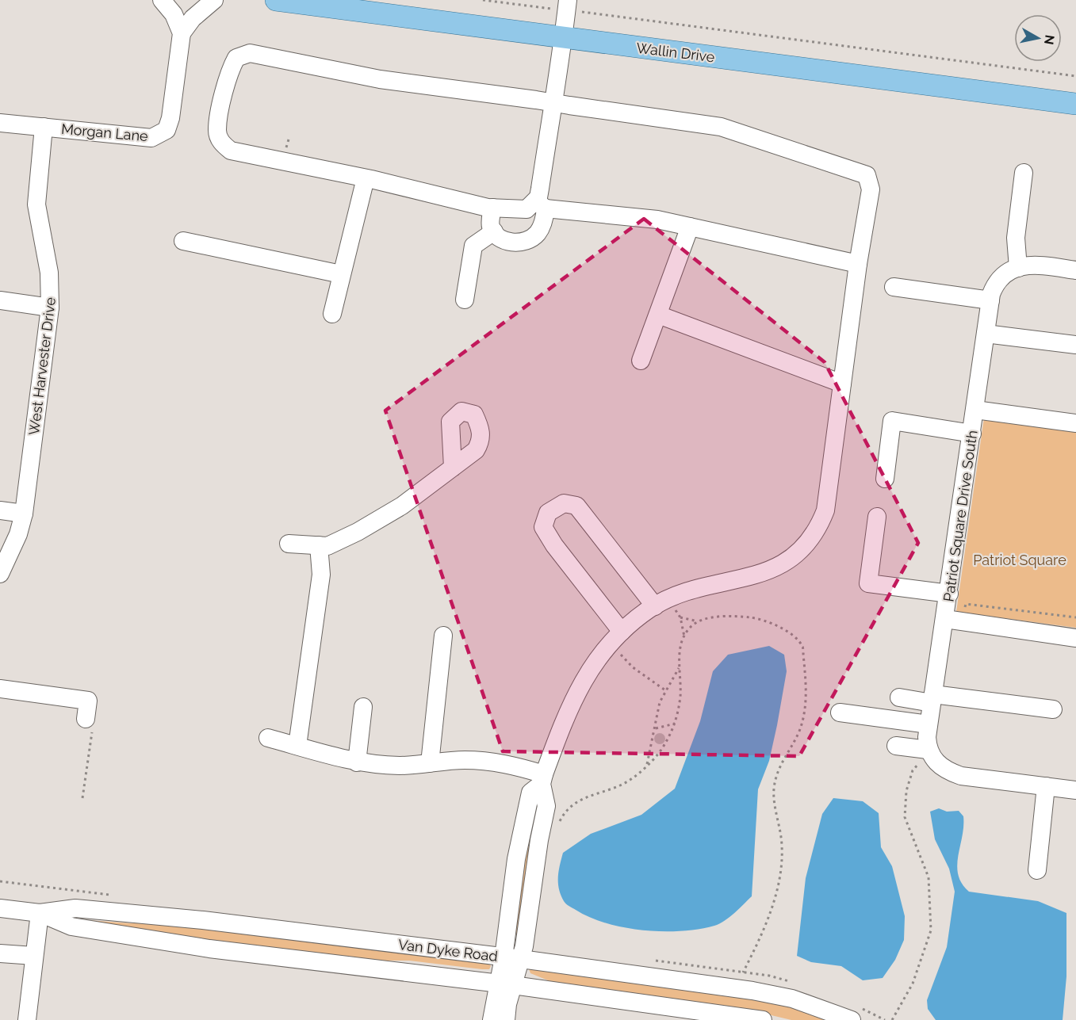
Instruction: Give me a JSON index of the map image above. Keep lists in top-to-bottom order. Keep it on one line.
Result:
{"streets":{"main road":["Wallin Drive"],"street":["Morgan Lane","West Harvester Drive","Patriot Square Drive South","Van Dyke Road"]},"crossings":[["Morgan Lane","West Harvester Drive"]],"parks":["Patriot Square"],"north":"right"}
